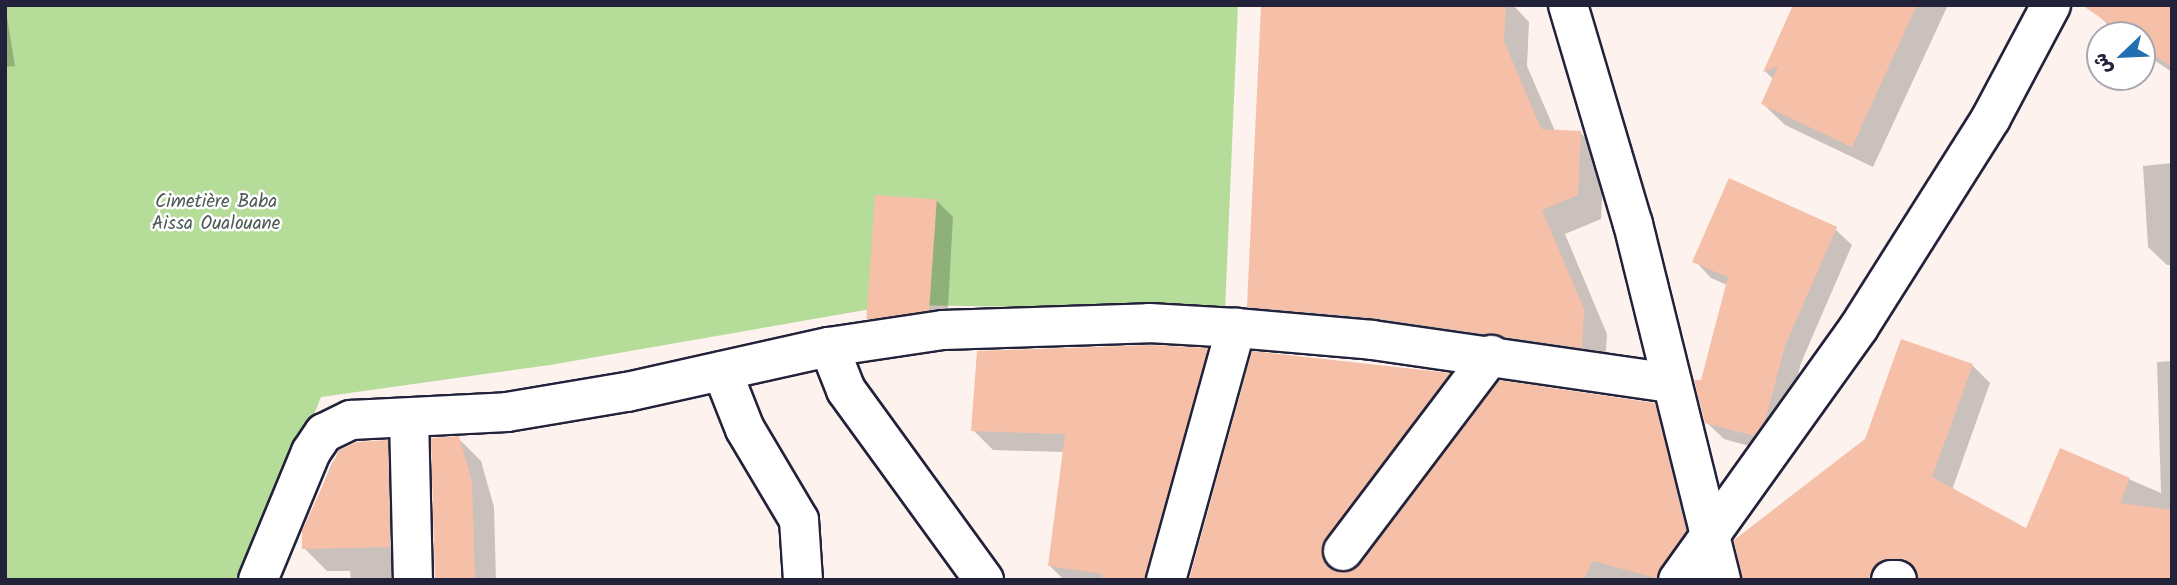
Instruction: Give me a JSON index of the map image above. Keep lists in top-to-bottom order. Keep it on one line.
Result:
{"parks":["Cimetière Baba Aissa Oualouane"],"north":"bottom left"}
